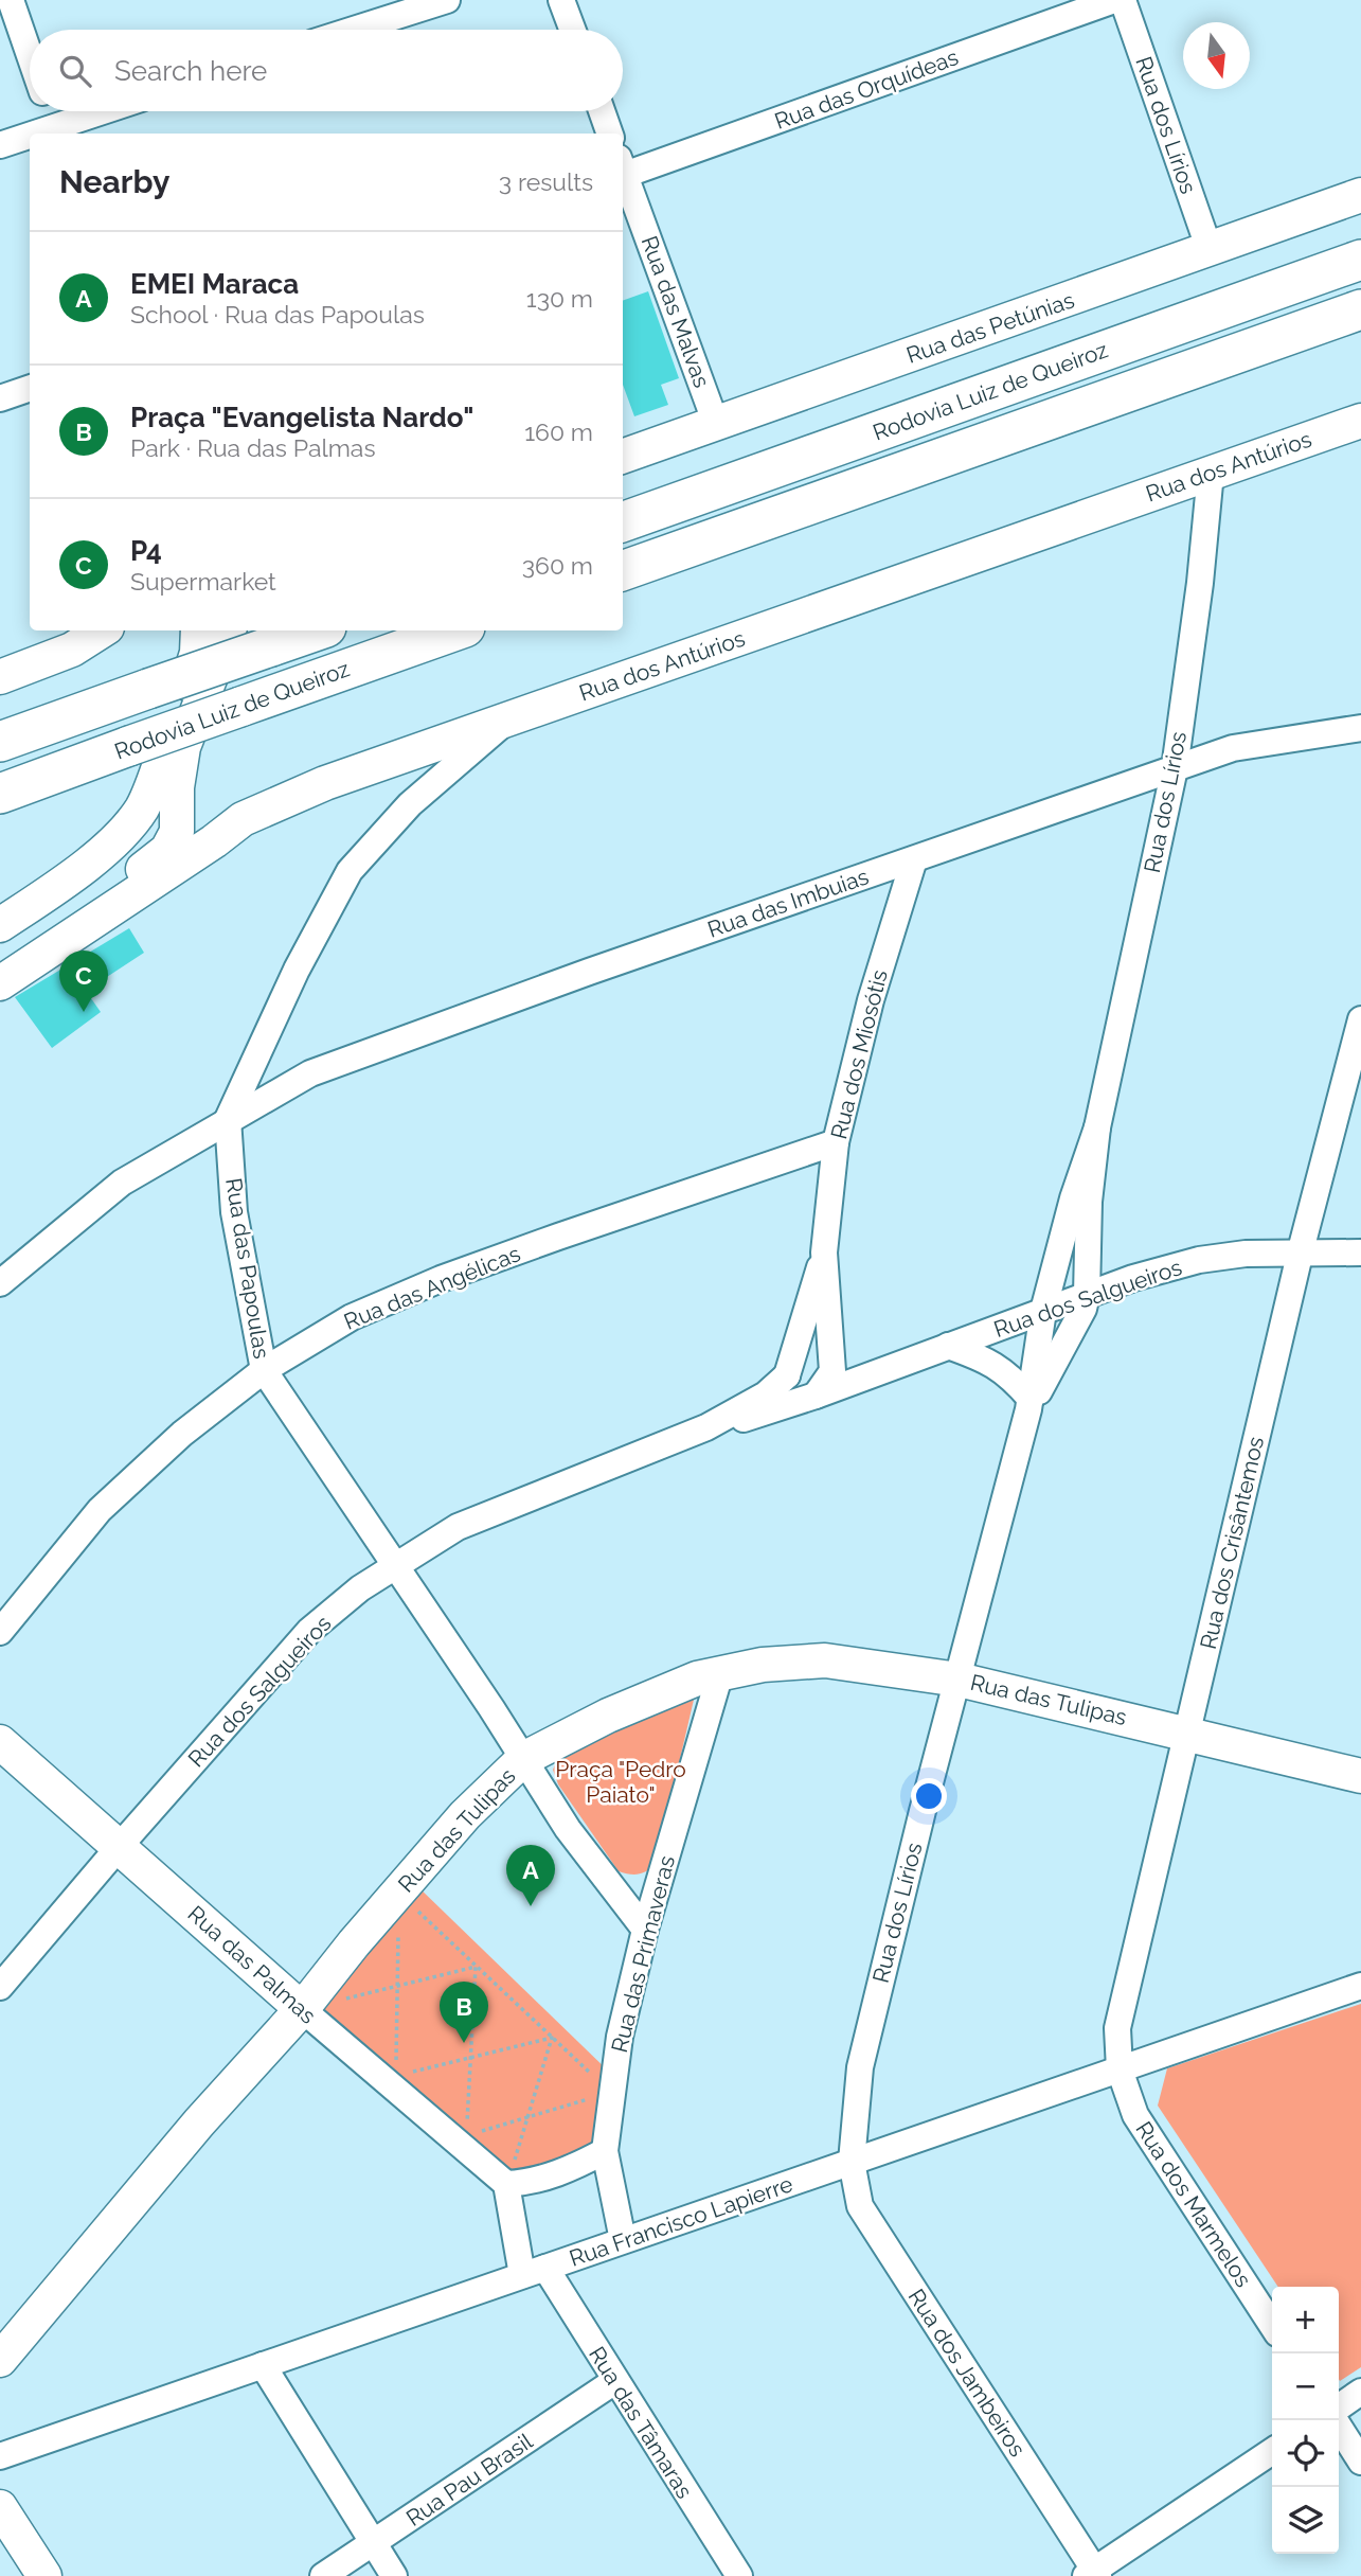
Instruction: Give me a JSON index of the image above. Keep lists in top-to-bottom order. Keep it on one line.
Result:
{"streets":{"highway":["Rodovia Luiz de Queiroz"],"main road":["Rua das Petúnias","Rua dos Antúrios","Rua das Tulipas","Rua das Palmas"],"street":["Rua das Orquídeas","Rua dos Lírios","Rua das Malvas","Rua das Imbuias","Rua dos Miosótis","Rua das Papoulas","Rua das Angélicas","Rua dos Salgueiros","Rua dos Crisântemos","Rua das Primaveras","Rua dos Marmelos","Rua Francisco Lapierre","Rua dos Jambeiros","Rua das Tâmaras","Rua Pau Brasil"]},"crossings":[["Rua dos Lírios","Rua das Petúnias"],["Rua dos Lírios","Rua dos Antúrios"],["Rua dos Lírios","Rua das Imbuias"],["Rua dos Lírios","Rua dos Salgueiros"],["Rua dos Lírios","Rua das Tulipas"],["Rua dos Lírios","Rua Francisco Lapierre"],["Rua dos Lírios","Rua dos Jambeiros"],["Rua das Malvas","Rua das Petúnias"],["Rua dos Antúrios","Rua das Papoulas"],["Rua das Imbuias","Rua dos Miosótis"],["Rua das Imbuias","Rua das Papoulas"],["Rua dos Miosótis","Rua das Angélicas"],["Rua dos Miosótis","Rua dos Salgueiros"],["Rua das Papoulas","Rua das Angélicas"],["Rua das Papoulas","Rua dos Salgueiros"],["Rua das Papoulas","Rua das Tulipas"],["Rua das Papoulas","Rua das Primaveras"],["Rua dos Salgueiros","Rua dos Crisântemos"],["Rua dos Salgueiros","Rua das Palmas"],["Rua dos Crisântemos","Rua das Tulipas"],["Rua dos Crisântemos","Rua dos Marmelos"],["Rua dos Crisântemos","Rua Francisco Lapierre"],["Rua das Tulipas","Rua das Primaveras"],["Rua das Tulipas","Rua das Palmas"],["Rua das Primaveras","Rua Francisco Lapierre"],["Rua dos Marmelos","Rua Francisco Lapierre"],["Rua Francisco Lapierre","Rua dos Jambeiros"],["Rua Francisco Lapierre","Rua das Tâmaras"],["Rua das Tâmaras","Rua Pau Brasil"]],"parks":["Praça \"Pedro Paiato\""],"north":"bottom","page":{"search":"Search here","heading":["Nearby","3 results"],"list":[{"mark":"A","name":"EMEI Maraca","note":"School · Rua das Papoulas","value":"130 m"},{"mark":"B","name":"Praça \"Evangelista Nardo\"","note":"Park · Rua das Palmas","value":"160 m"},{"mark":"C","name":"P4","note":"Supermarket","value":"360 m"}],"pins":["C","A","B"],"map_buttons":["+","−"]}}
